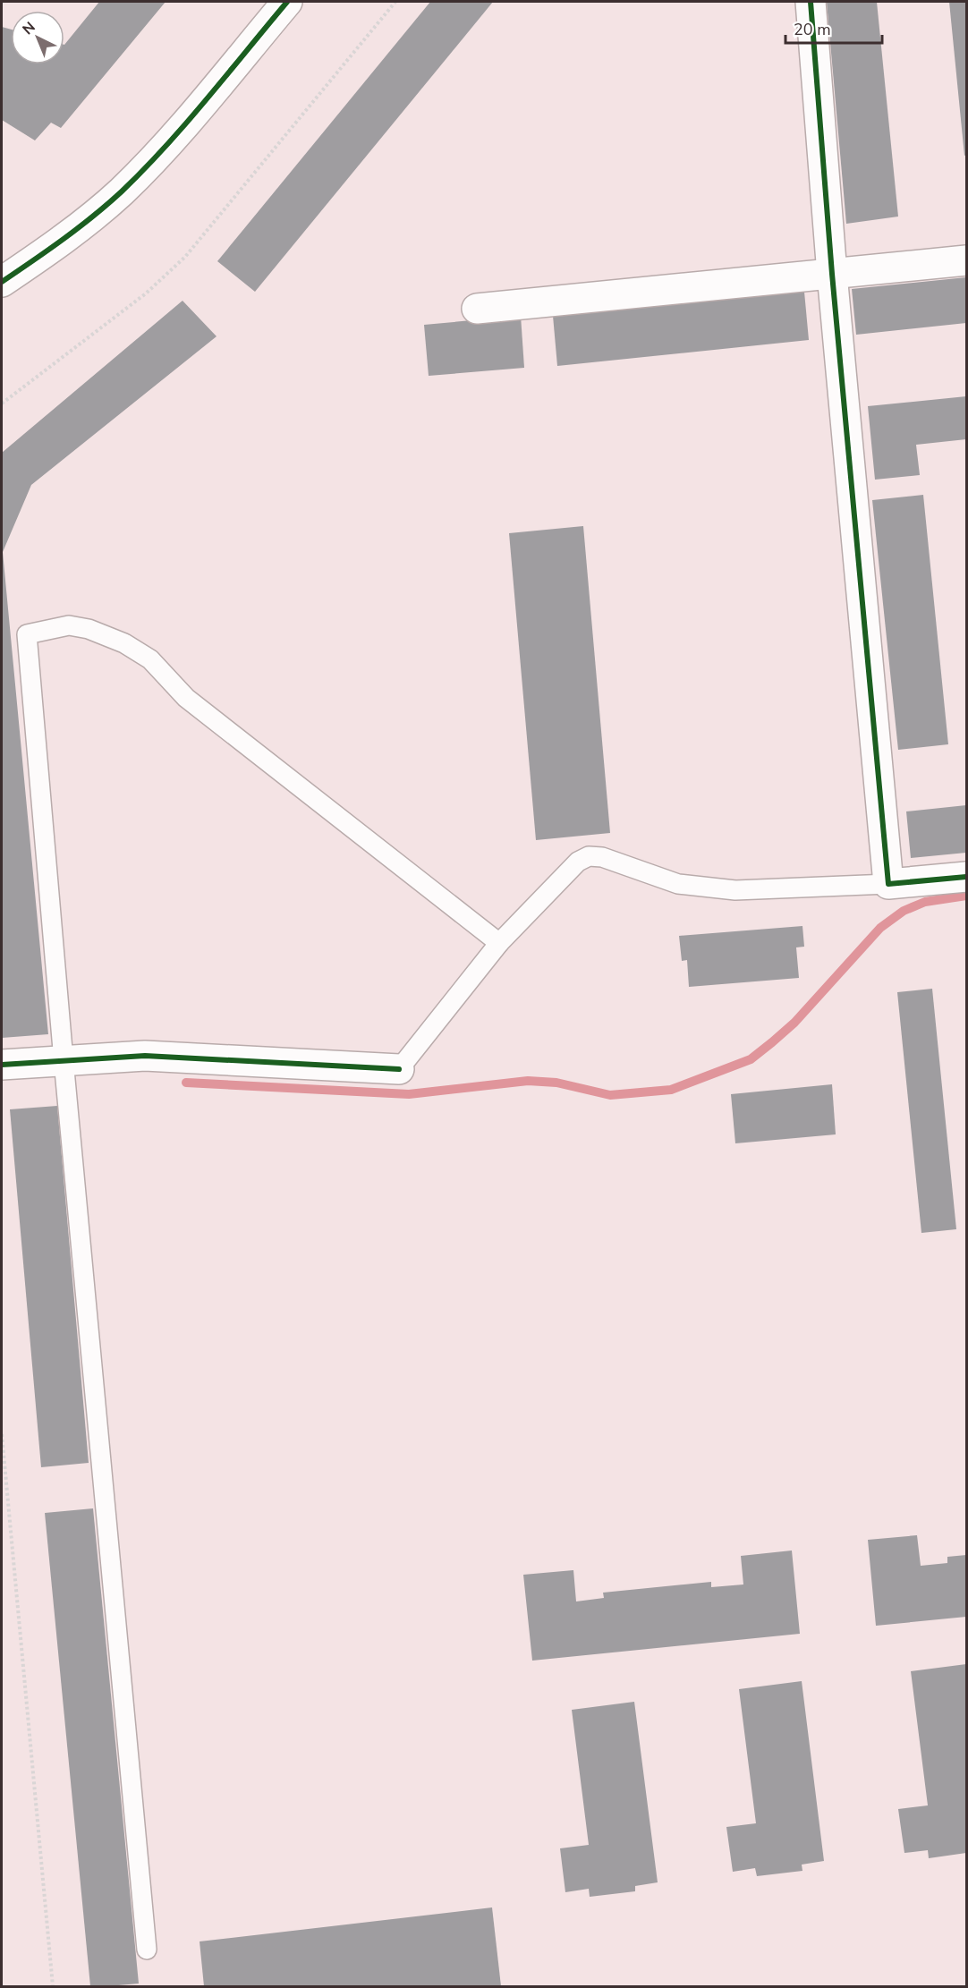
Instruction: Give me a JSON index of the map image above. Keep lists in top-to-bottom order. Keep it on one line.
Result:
{"scale_bar":"20 m","north":"top left"}
